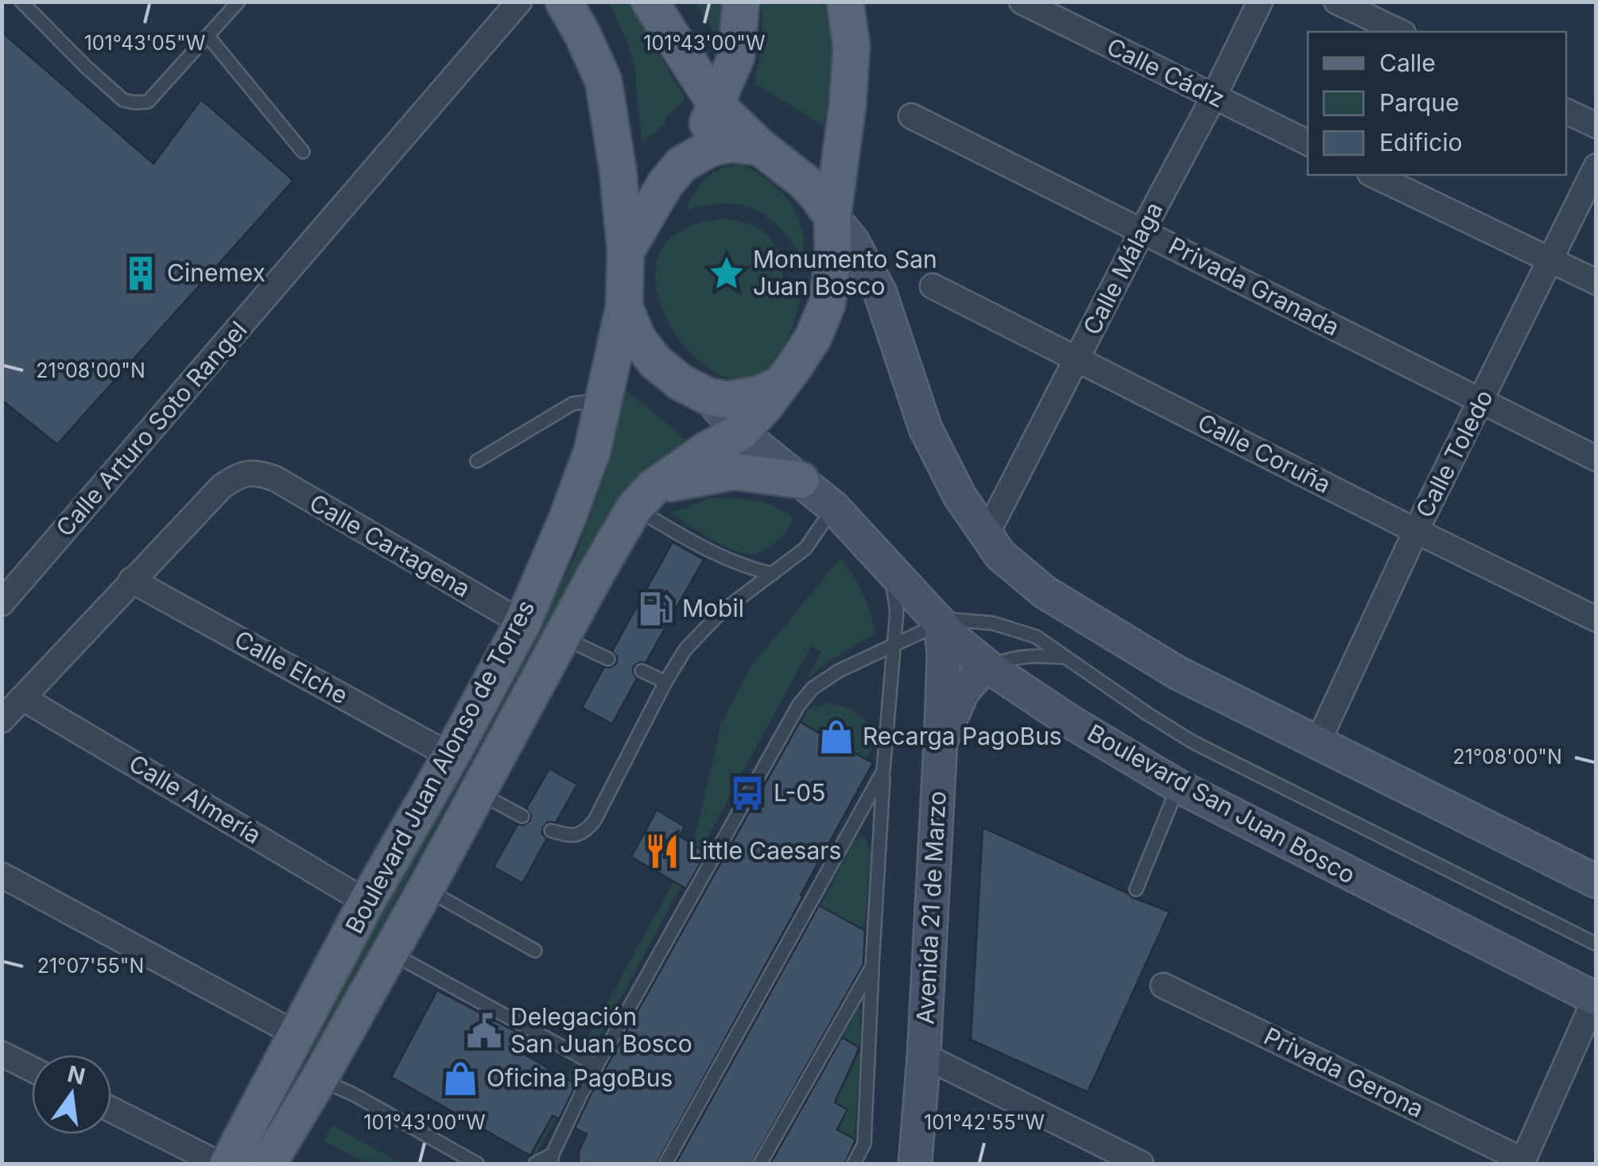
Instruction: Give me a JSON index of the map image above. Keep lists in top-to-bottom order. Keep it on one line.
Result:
{"streets":{"main road":["Boulevard Juan Alonso de Torres"],"street":["Calle Cádiz","Calle Málaga","Privada Granada","Calle Arturo Soto Rangel","Calle Coruña","Calle Toledo","Calle Cartagena","Calle Elche","Calle Almería","Boulevard San Juan Bosco","Avenida 21 de Marzo","Privada Gerona"]},"crossings":[["Calle Cádiz","Calle Málaga"],["Calle Málaga","Privada Granada"],["Calle Málaga","Calle Coruña"],["Privada Granada","Calle Toledo"],["Calle Coruña","Calle Toledo"],["Calle Cartagena","Calle Elche"],["Calle Cartagena","Boulevard Juan Alonso de Torres"],["Calle Elche","Boulevard Juan Alonso de Torres"],["Boulevard Juan Alonso de Torres","Calle Almería"],["Boulevard Juan Alonso de Torres","Boulevard San Juan Bosco"],["Boulevard San Juan Bosco","Avenida 21 de Marzo"]],"places":{"building":["Cinemex"],"place":["Monumento San Juan Bosco"],"fuel station":["Mobil"],"shop":["Recarga PagoBus","Oficina PagoBus"],"bus stop":["L-05"],"restaurant":["Little Caesars"],"public building":["Delegación San Juan Bosco"]},"legend":["Calle","Parque","Edificio"],"north":"top","coordinates":["101°43'05\"W","101°43'00\"W","21°08'00\"N","21°07'55\"N","101°42'55\"W"]}
